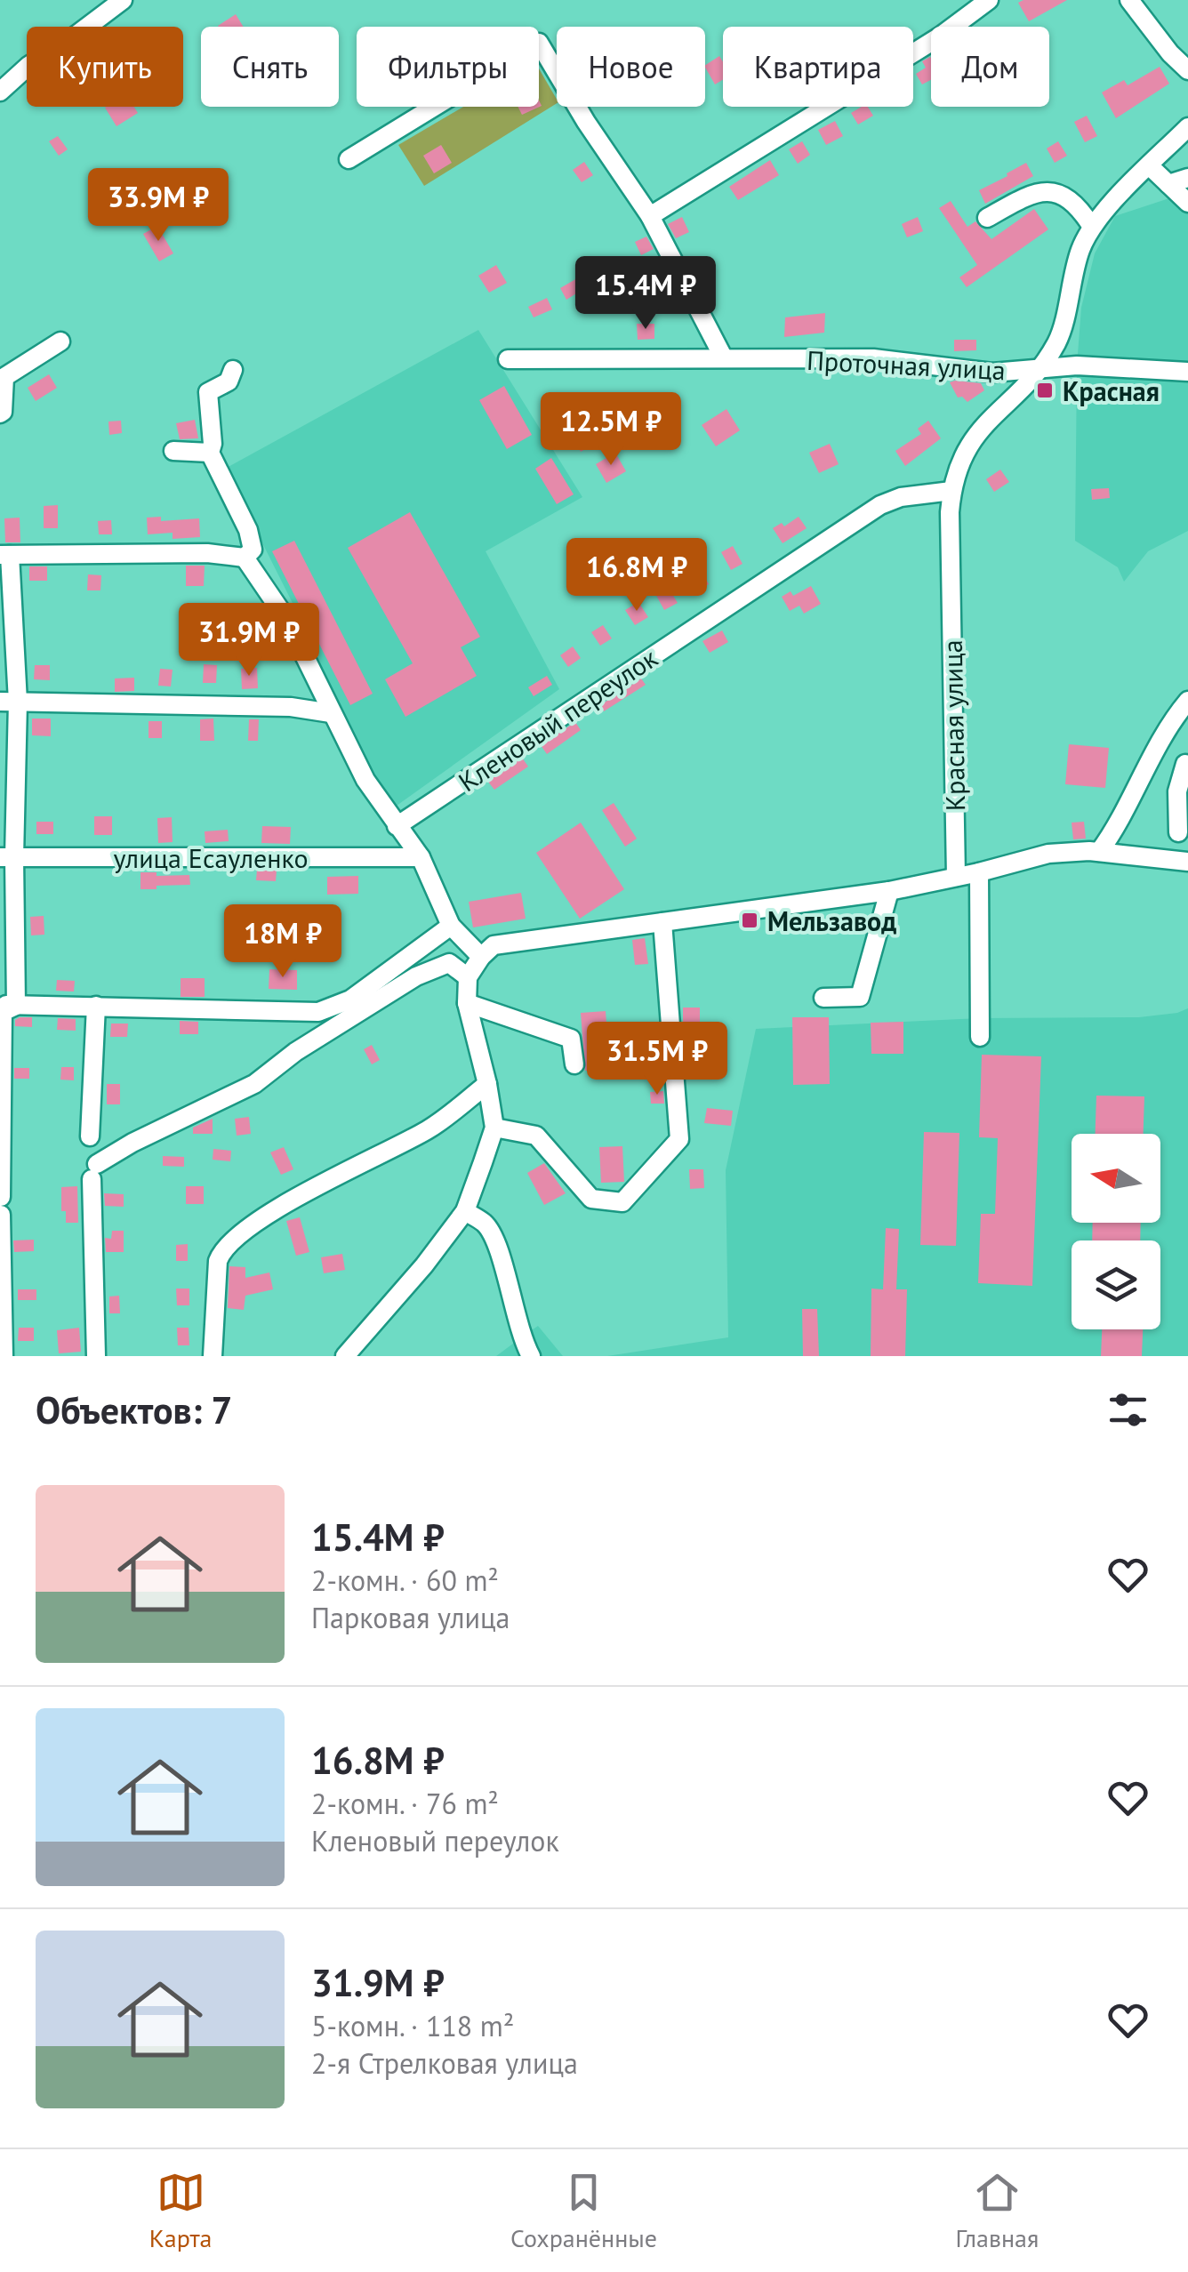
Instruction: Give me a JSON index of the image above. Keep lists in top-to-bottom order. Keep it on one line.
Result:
{"streets":{"street":["Проточная улица","Кленовый переулок","Красная улица","улица Есауленко"]},"crossings":[["Проточная улица","Красная улица"],["Кленовый переулок","Красная улица"]],"places":{"transit":["Красная","Мельзавод"]},"north":"left","page":{"chip":["Купить","Снять","Фильтры","Новое","Квартира","Дом"],"price":["33.9M ₽","15.4M ₽","12.5M ₽","16.8M ₽","31.9M ₽","18M ₽","31.5M ₽"],"heading":"Объектов: 7","list":[{"name":"15.4M ₽","note":"2-комн. · 60 m² · Парковая улица"},{"name":"16.8M ₽","note":"2-комн. · 76 m² · Кленовый переулок"},{"name":"31.9M ₽","note":"5-комн. · 118 m² · 2-я Стрелковая улица"}],"tabs":["Карта","Сохранённые","Главная"]}}
